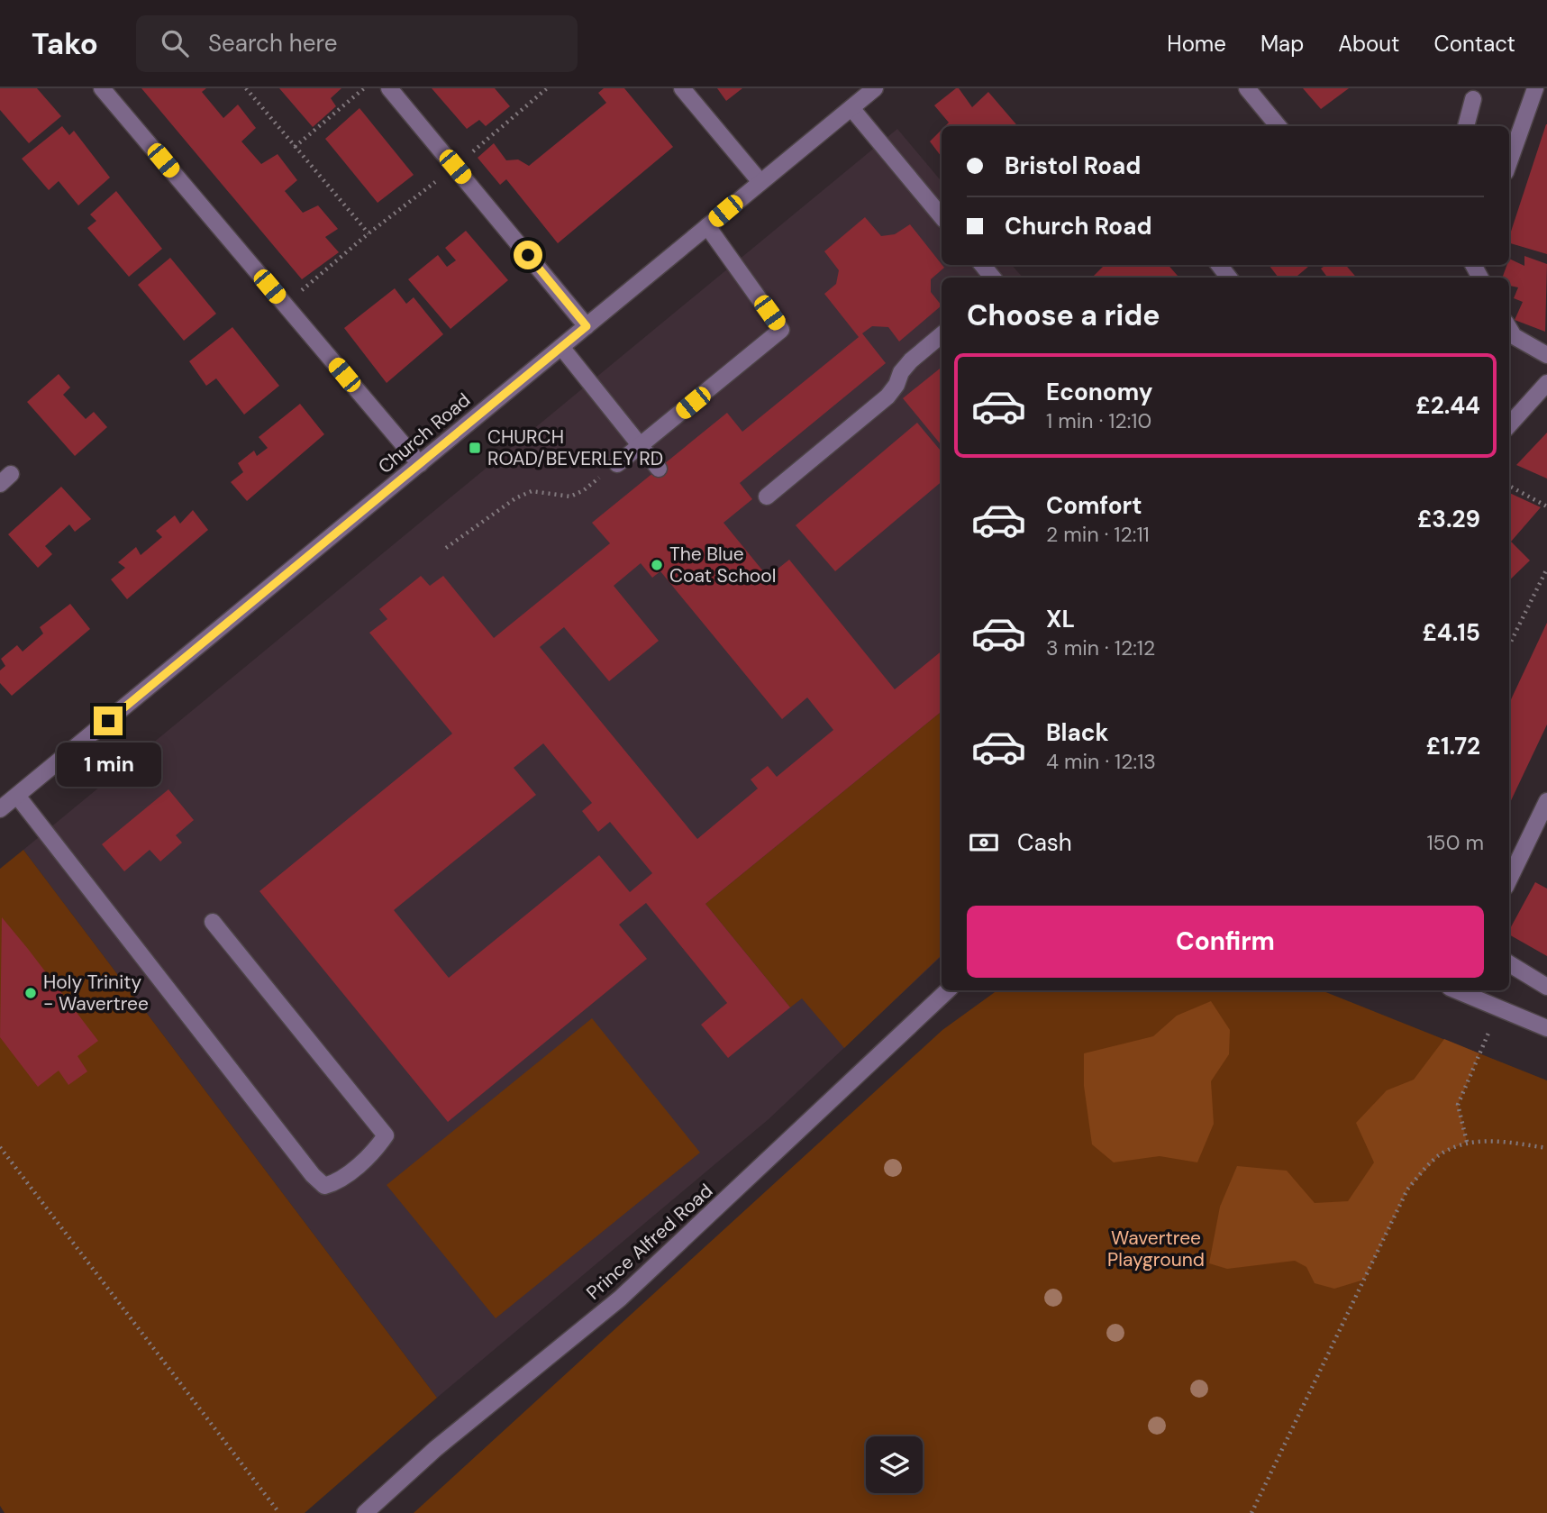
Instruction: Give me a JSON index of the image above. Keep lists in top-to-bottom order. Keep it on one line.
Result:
{"streets":{"street":["Church Road","Prince Alfred Road"]},"parks":["Wavertree Playground"],"places":{"transit":["CHURCH ROAD/BEVERLEY RD"],"other":["The Blue Coat School","Holy Trinity - Wavertree"]},"page":{"header":"Tako","search":"Search here","nav":["Home","Map","About","Contact"],"banner":["Bristol Road","Church Road"],"heading":"Choose a ride","list":[{"name":"Economy","note":"1 min · 12:10","value":"£2.44"},{"name":"Comfort","note":"2 min · 12:11","value":"£3.29"},{"name":"XL","note":"3 min · 12:12","value":"£4.15"},{"name":"Black","note":"4 min · 12:13","value":"£1.72"}],"bubble":"1 min","pay":["Cash","150 m"],"buttons":"Confirm"}}
